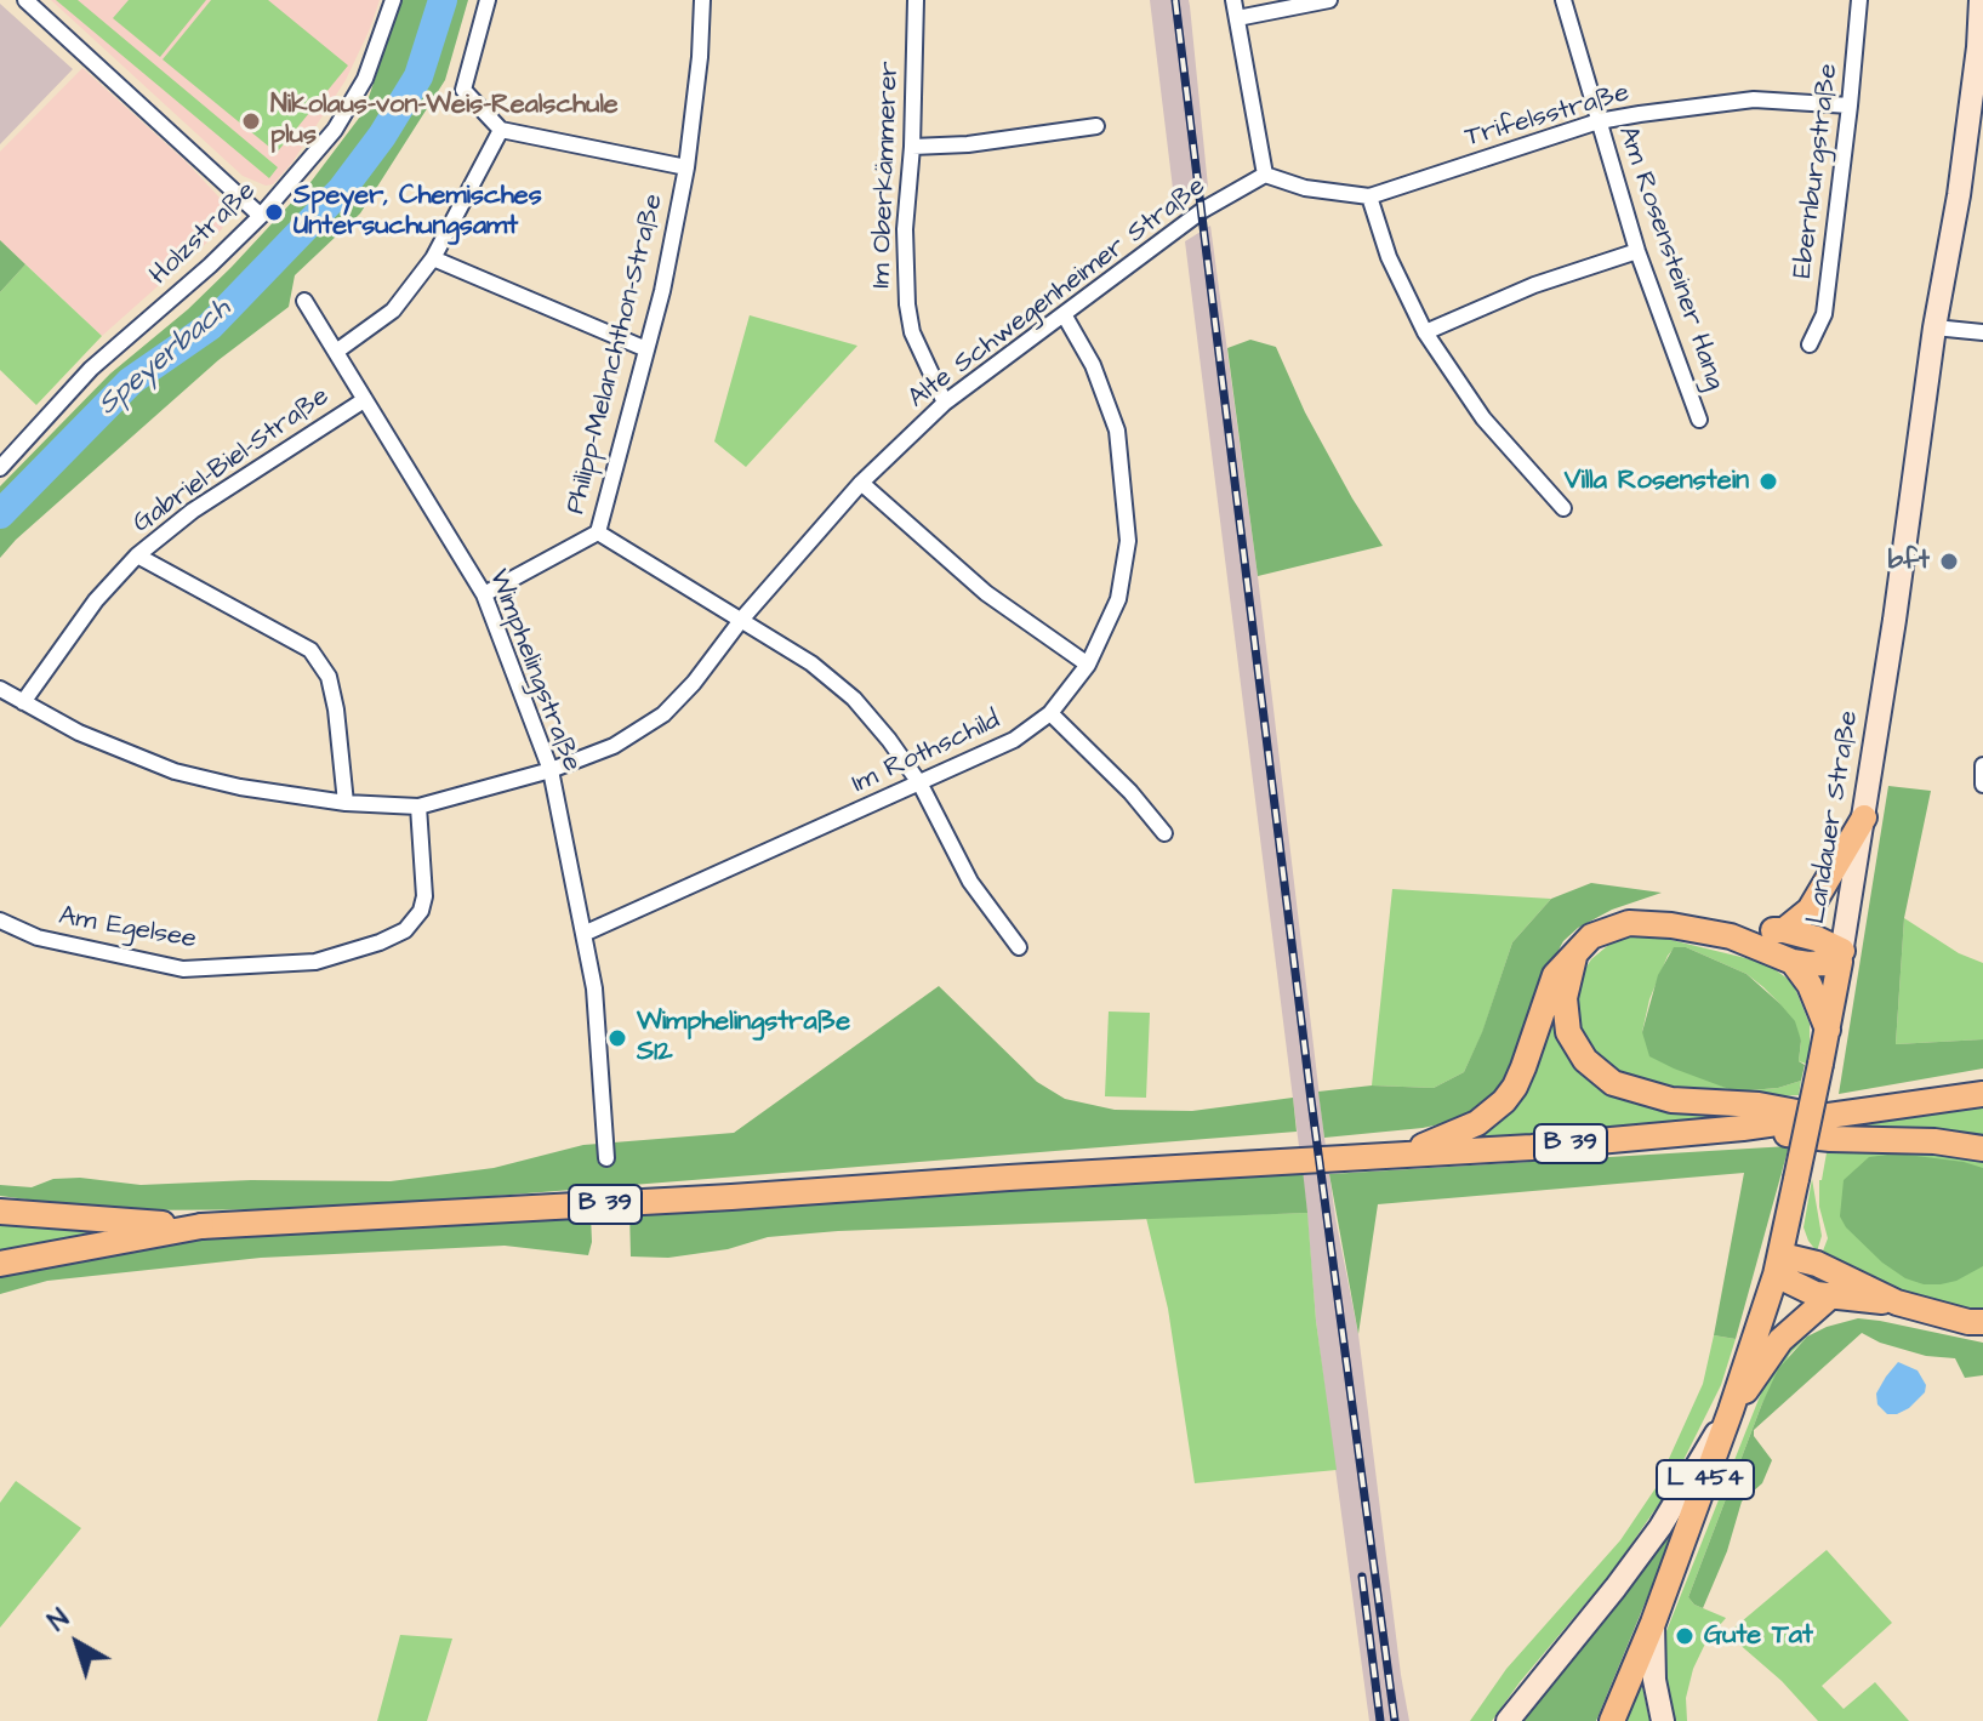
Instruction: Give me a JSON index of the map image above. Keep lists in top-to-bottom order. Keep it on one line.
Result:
{"streets":{"main road":["Landauer Straße","B 39","L 454"],"street":["Trifelsstraße","Ebernburgstraße","Im Oberkämmerer","Holzstraße","Am Rosensteiner Hang","Alte Schwegenheimer Straße","Philipp-Melanchthon-Straße","Gabriel-Biel-Straße","Wimphelingstraße","Im Rothschild","Am Egelsee"]},"crossings":[["Trifelsstraße","Ebernburgstraße"],["Trifelsstraße","Am Rosensteiner Hang"],["Trifelsstraße","Alte Schwegenheimer Straße"],["Im Oberkämmerer","Alte Schwegenheimer Straße"],["Alte Schwegenheimer Straße","Gabriel-Biel-Straße"],["Alte Schwegenheimer Straße","Wimphelingstraße"],["Alte Schwegenheimer Straße","Im Rothschild"],["Alte Schwegenheimer Straße","Am Egelsee"],["Philipp-Melanchthon-Straße","Wimphelingstraße"],["Gabriel-Biel-Straße","Wimphelingstraße"],["Wimphelingstraße","Im Rothschild"]],"water":["Speyerbach"],"places":["Nikolaus-von-Weis-Realschule plus","Speyer, Chemisches Untersuchungsamt","Villa Rosenstein","bft","Wimphelingstraße S12","Gute Tat"],"north":"top left"}
